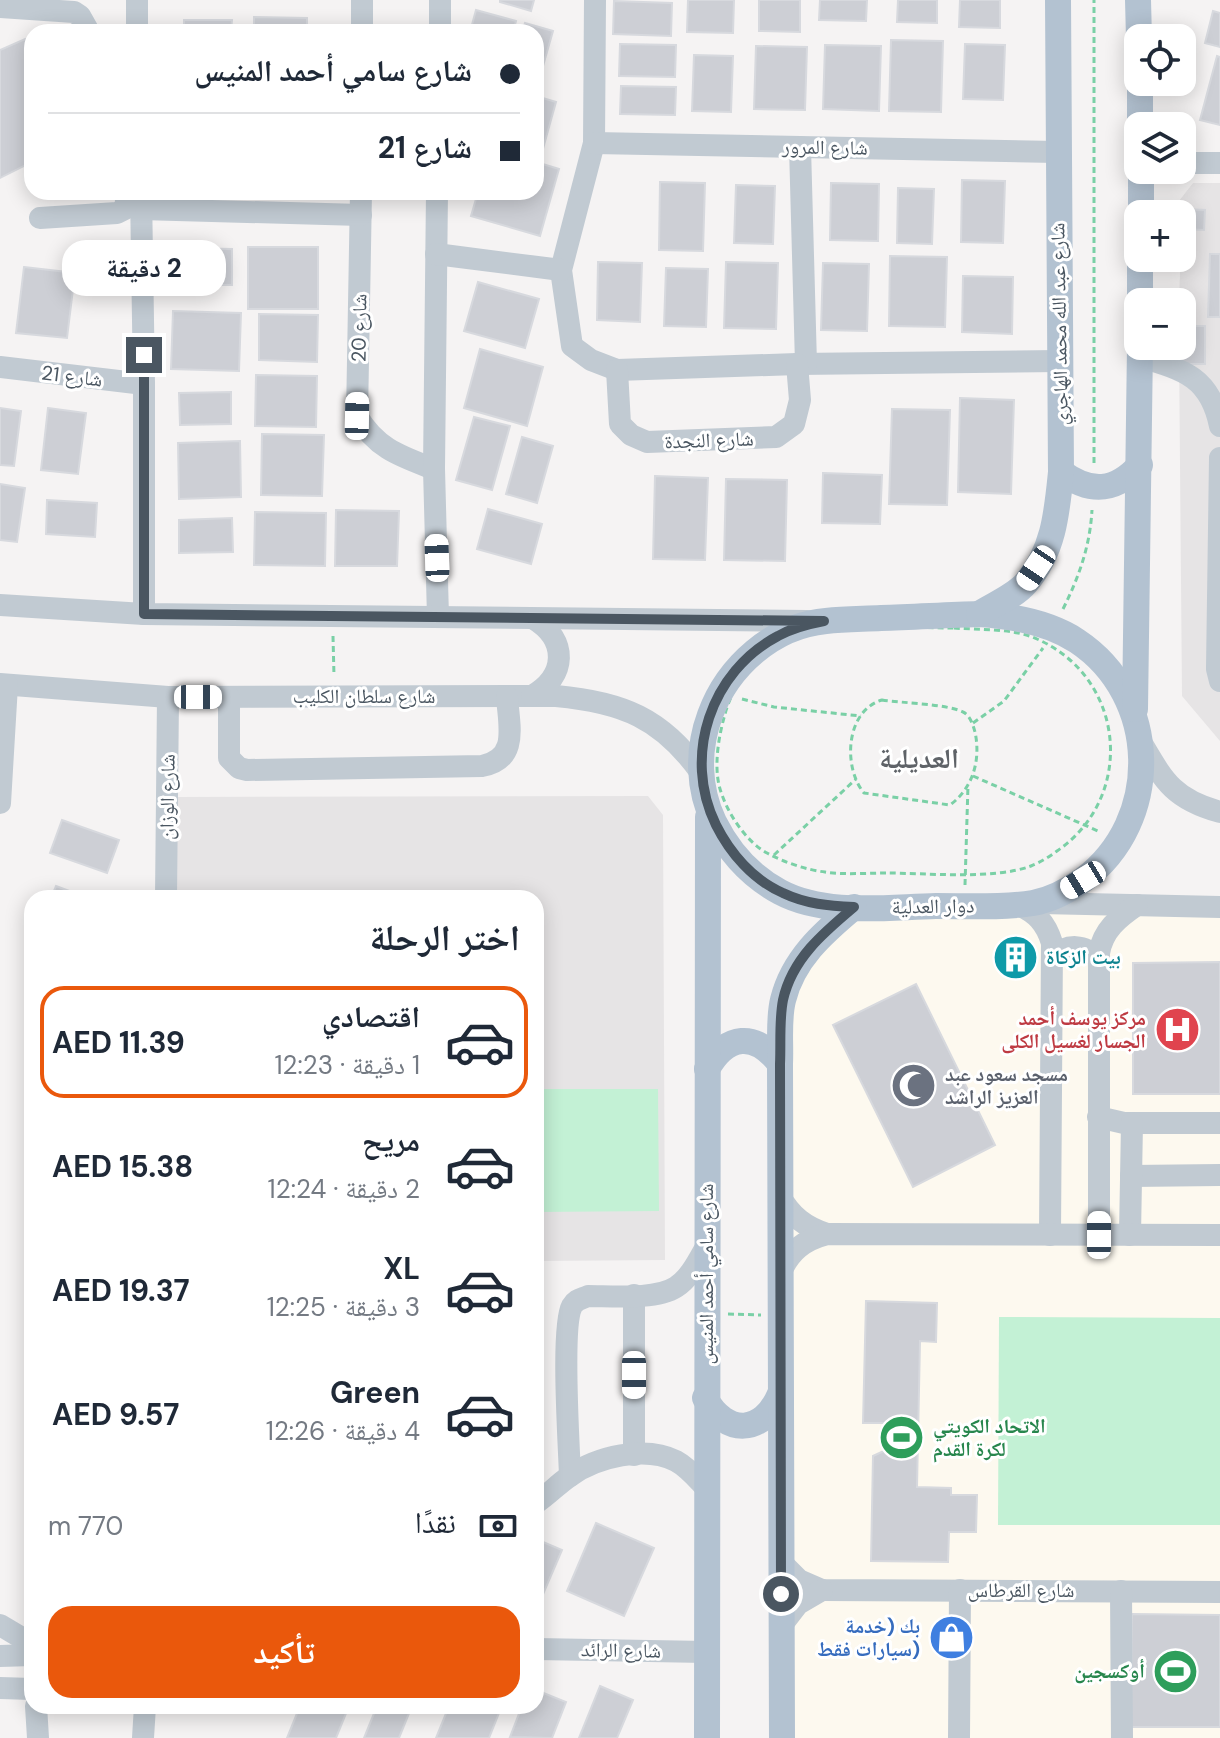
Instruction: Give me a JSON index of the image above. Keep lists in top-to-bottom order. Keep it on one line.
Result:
{"streets":{"main road":["شارع عبد الله محمد الهاجري","دوار العدلية","شارع سامي أحمد المنيس"],"street":["شارع المرور","شارع 20","شارع 21","شارع النجدة","شارع سلطان الكليب","شارع الوزان","شارع القرطاس","شارع الرائد"]},"crossings":[["شارع المرور","شارع عبد الله محمد الهاجري"],["شارع عبد الله محمد الهاجري","دوار العدلية"],["شارع سلطان الكليب","شارع الوزان"],["شارع سلطان الكليب","دوار العدلية"],["دوار العدلية","شارع سامي أحمد المنيس"],["شارع سامي أحمد المنيس","شارع الرائد"]],"districts":["العديلية"],"places":{"building":["بيت الزكاة"],"hospital":["مركز يوسف أحمد الجسار لغسيل الكلى"],"mosque":["مسجد سعود عبد العزيز الراشد"],"sports":["الاتحاد الكويتي لكرة القدم","أوكسجين"],"shop":["بك (خدمة سيارات فقط)"]},"page":{"map_buttons":["+","−"],"banner":["شارع سامي أحمد المنيس","شارع 21"],"bubble":"2 دقيقة","heading":"اختر الرحلة","list":[{"name":"اقتصادي","note":"1 دقيقة · 12:23","value":"AED 11.39"},{"name":"مريح","note":"2 دقيقة · 12:24","value":"AED 15.38"},{"name":"XL","note":"3 دقيقة · 12:25","value":"AED 19.37"},{"name":"Green","note":"4 دقيقة · 12:26","value":"AED 9.57"}],"pay":["نقدًا","770 m"],"buttons":"تأكيد"}}
